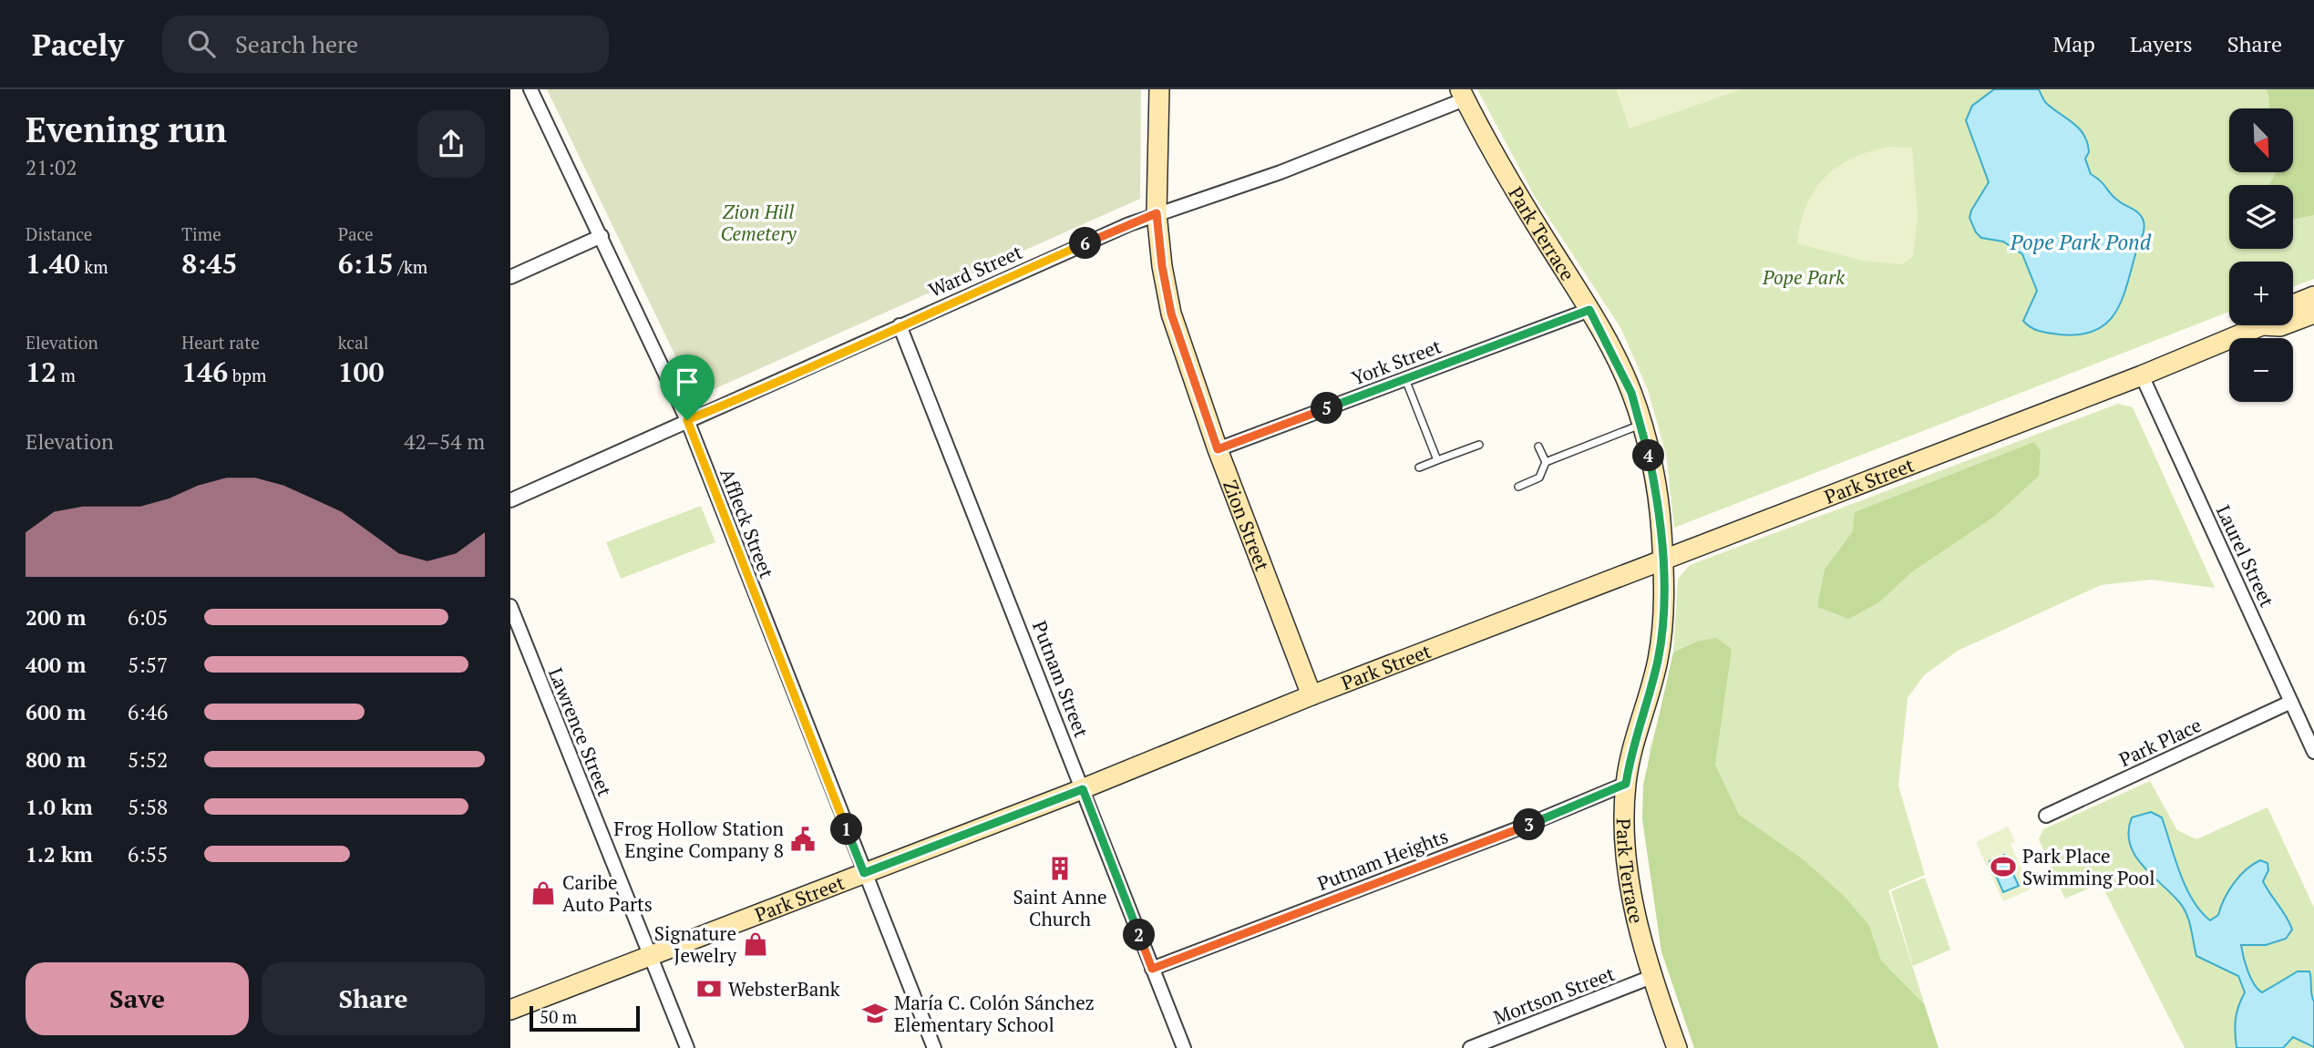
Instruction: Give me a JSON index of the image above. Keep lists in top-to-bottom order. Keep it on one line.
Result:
{"streets":{"main road":["Park Terrace","Park Street","Zion Street"],"street":["Ward Street","York Street","Affleck Street","Laurel Street","Putnam Street","Lawrence Street","Park Place","Putnam Heights","Mortson Street"]},"crossings":[["Park Terrace","Ward Street"],["Park Terrace","York Street"],["Park Terrace","Park Street"],["Park Terrace","Putnam Heights"],["Park Terrace","Mortson Street"],["Ward Street","Affleck Street"],["Ward Street","Zion Street"],["Ward Street","Putnam Street"],["York Street","Zion Street"],["Park Street","Affleck Street"],["Park Street","Zion Street"],["Park Street","Laurel Street"],["Park Street","Putnam Street"],["Park Street","Lawrence Street"],["Laurel Street","Park Place"],["Putnam Street","Putnam Heights"]],"water":["Pope Park Pond"],"parks":["Zion Hill Cemetery","Pope Park"],"places":{"public building":["Frog Hollow Station Engine Company 8"],"sports":["Park Place Swimming Pool"],"building":["Saint Anne Church"],"shop":["Caribe Auto Parts","Signature Jewelry"],"bank":["WebsterBank"],"school or university":["María C. Colón Sánchez Elementary School"]},"scale_bar":"50 m","north":"bottom right","page":{"header":"Pacely","search":"Search here","nav":["Map","Layers","Share"],"heading":["Evening run","21:02"],"map_buttons":["+","−"],"stats":[["Distance","1.40 km"],["Time","8:45"],["Pace","6:15 /km"],["Elevation","12 m"],["Heart rate","146 bpm"],["kcal","100"]],"pins":["6","5","4","3","1","2"],"chart":["Elevation","42–54 m"],"list":[{"name":"200 m","note":"6:05"},{"name":"400 m","note":"5:57"},{"name":"600 m","note":"6:46"},{"name":"800 m","note":"5:52"},{"name":"1.0 km","note":"5:58"},{"name":"1.2 km","note":"6:55"}],"buttons":["Save","Share"],"scale":"50 m"}}
